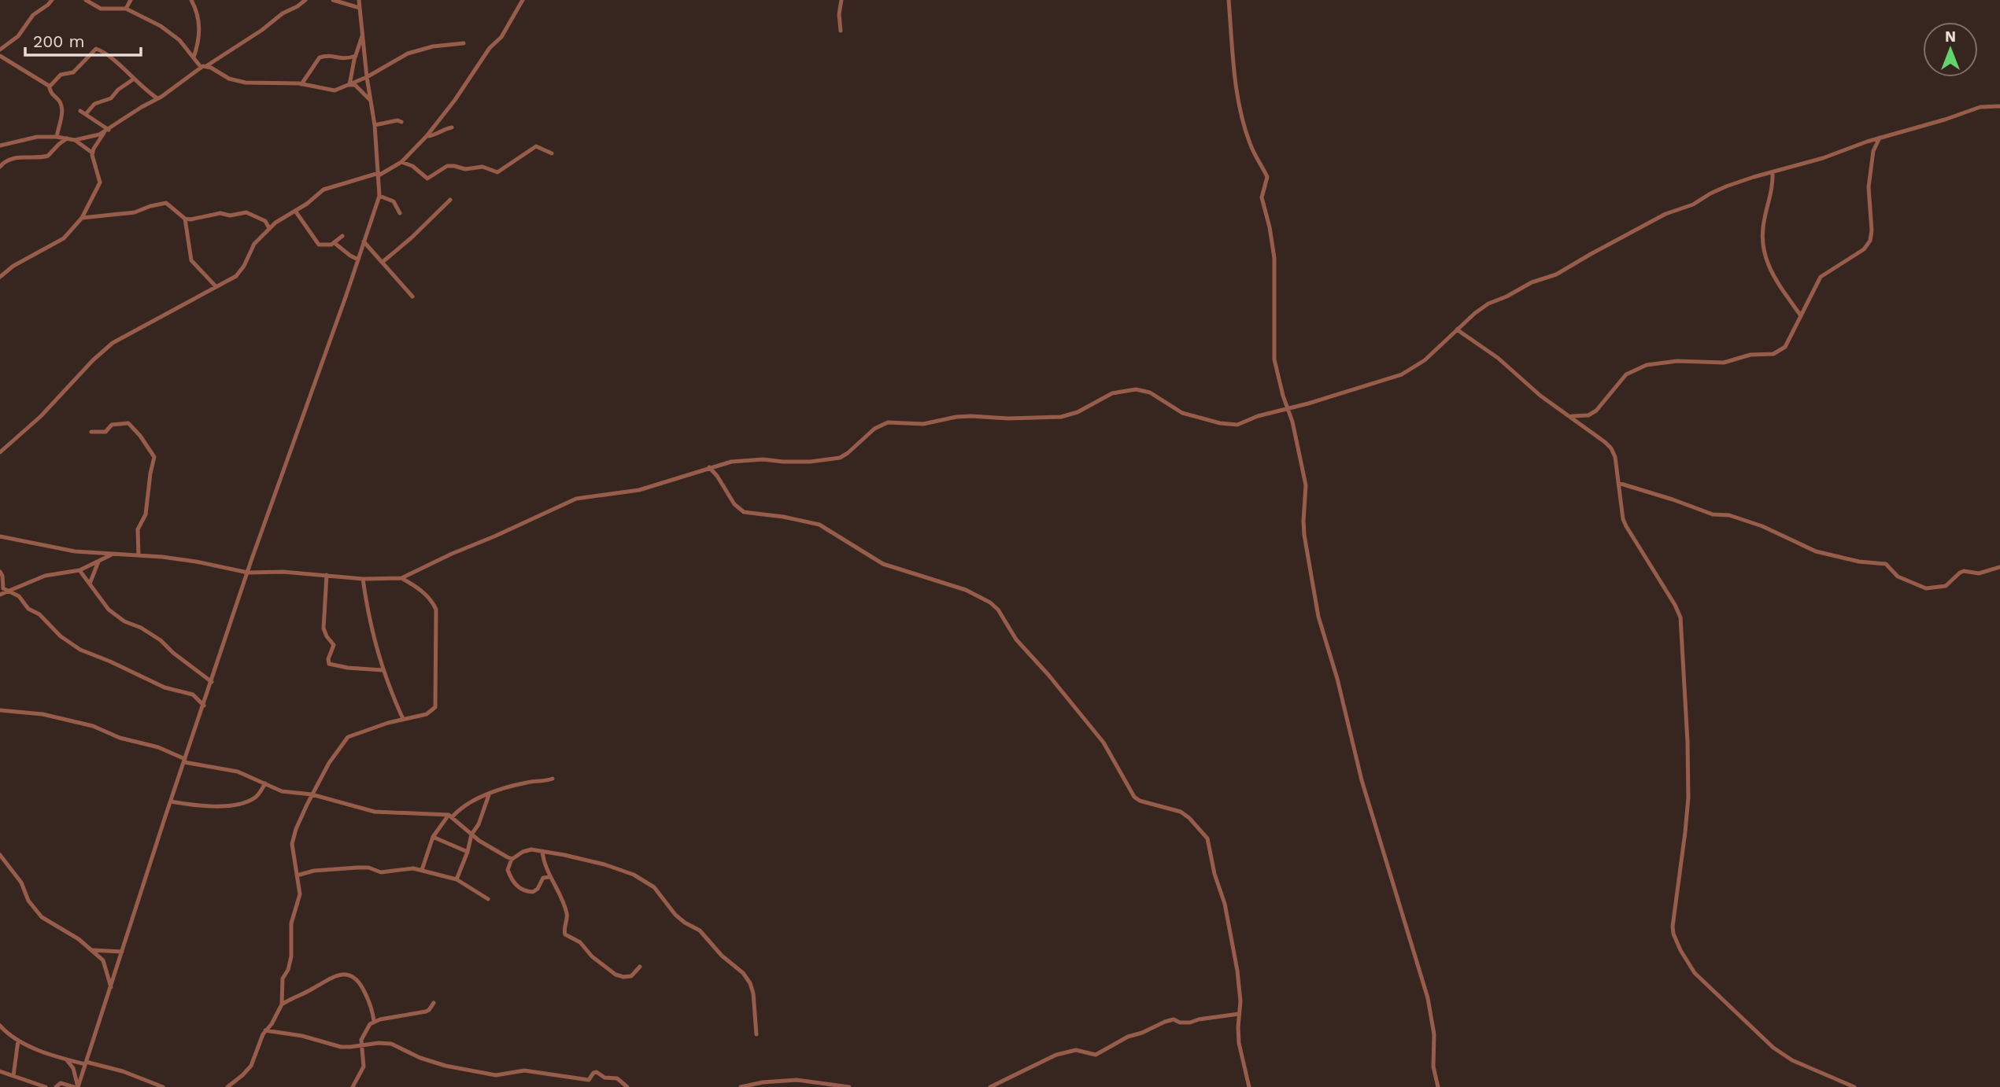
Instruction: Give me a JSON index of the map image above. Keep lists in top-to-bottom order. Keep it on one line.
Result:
{"scale_bar":"200 m","north":"top"}
